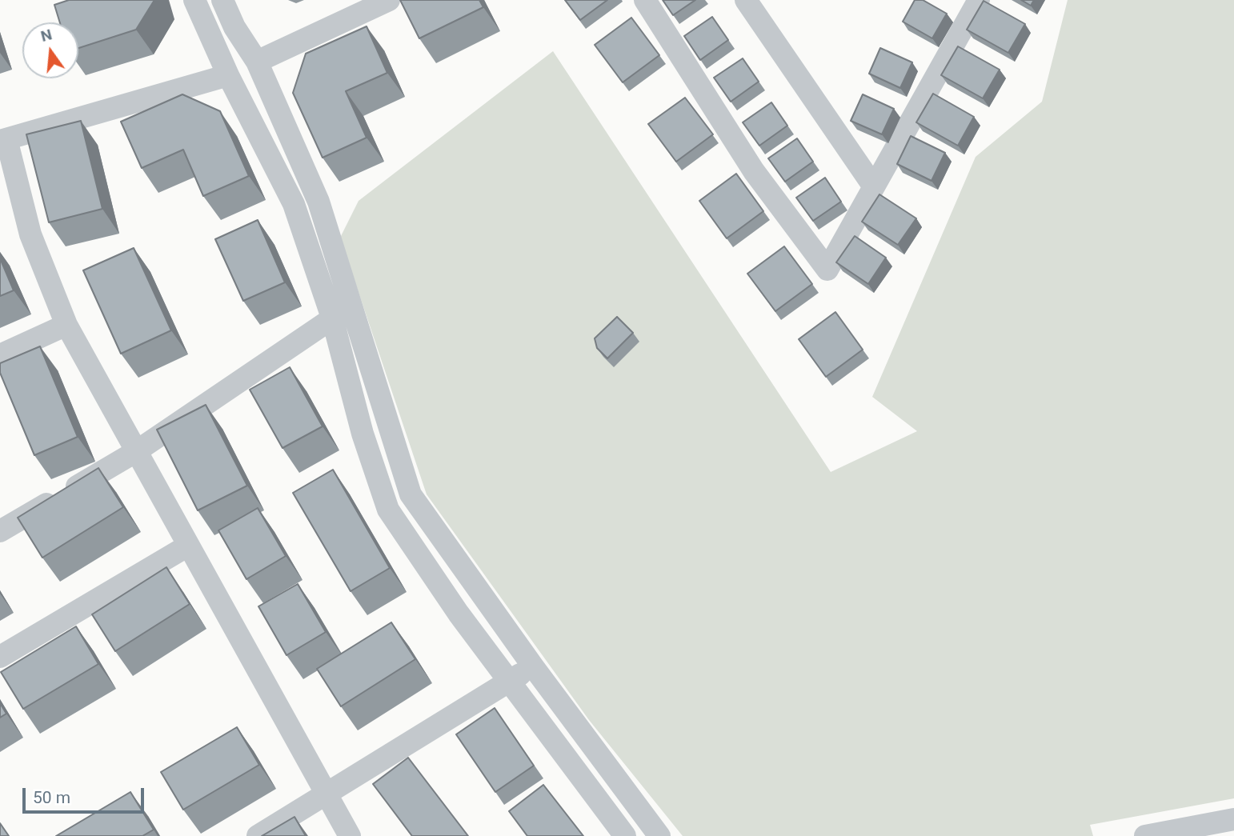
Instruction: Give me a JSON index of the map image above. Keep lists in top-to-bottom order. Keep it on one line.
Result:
{"scale_bar":"50 m","north":"top"}
